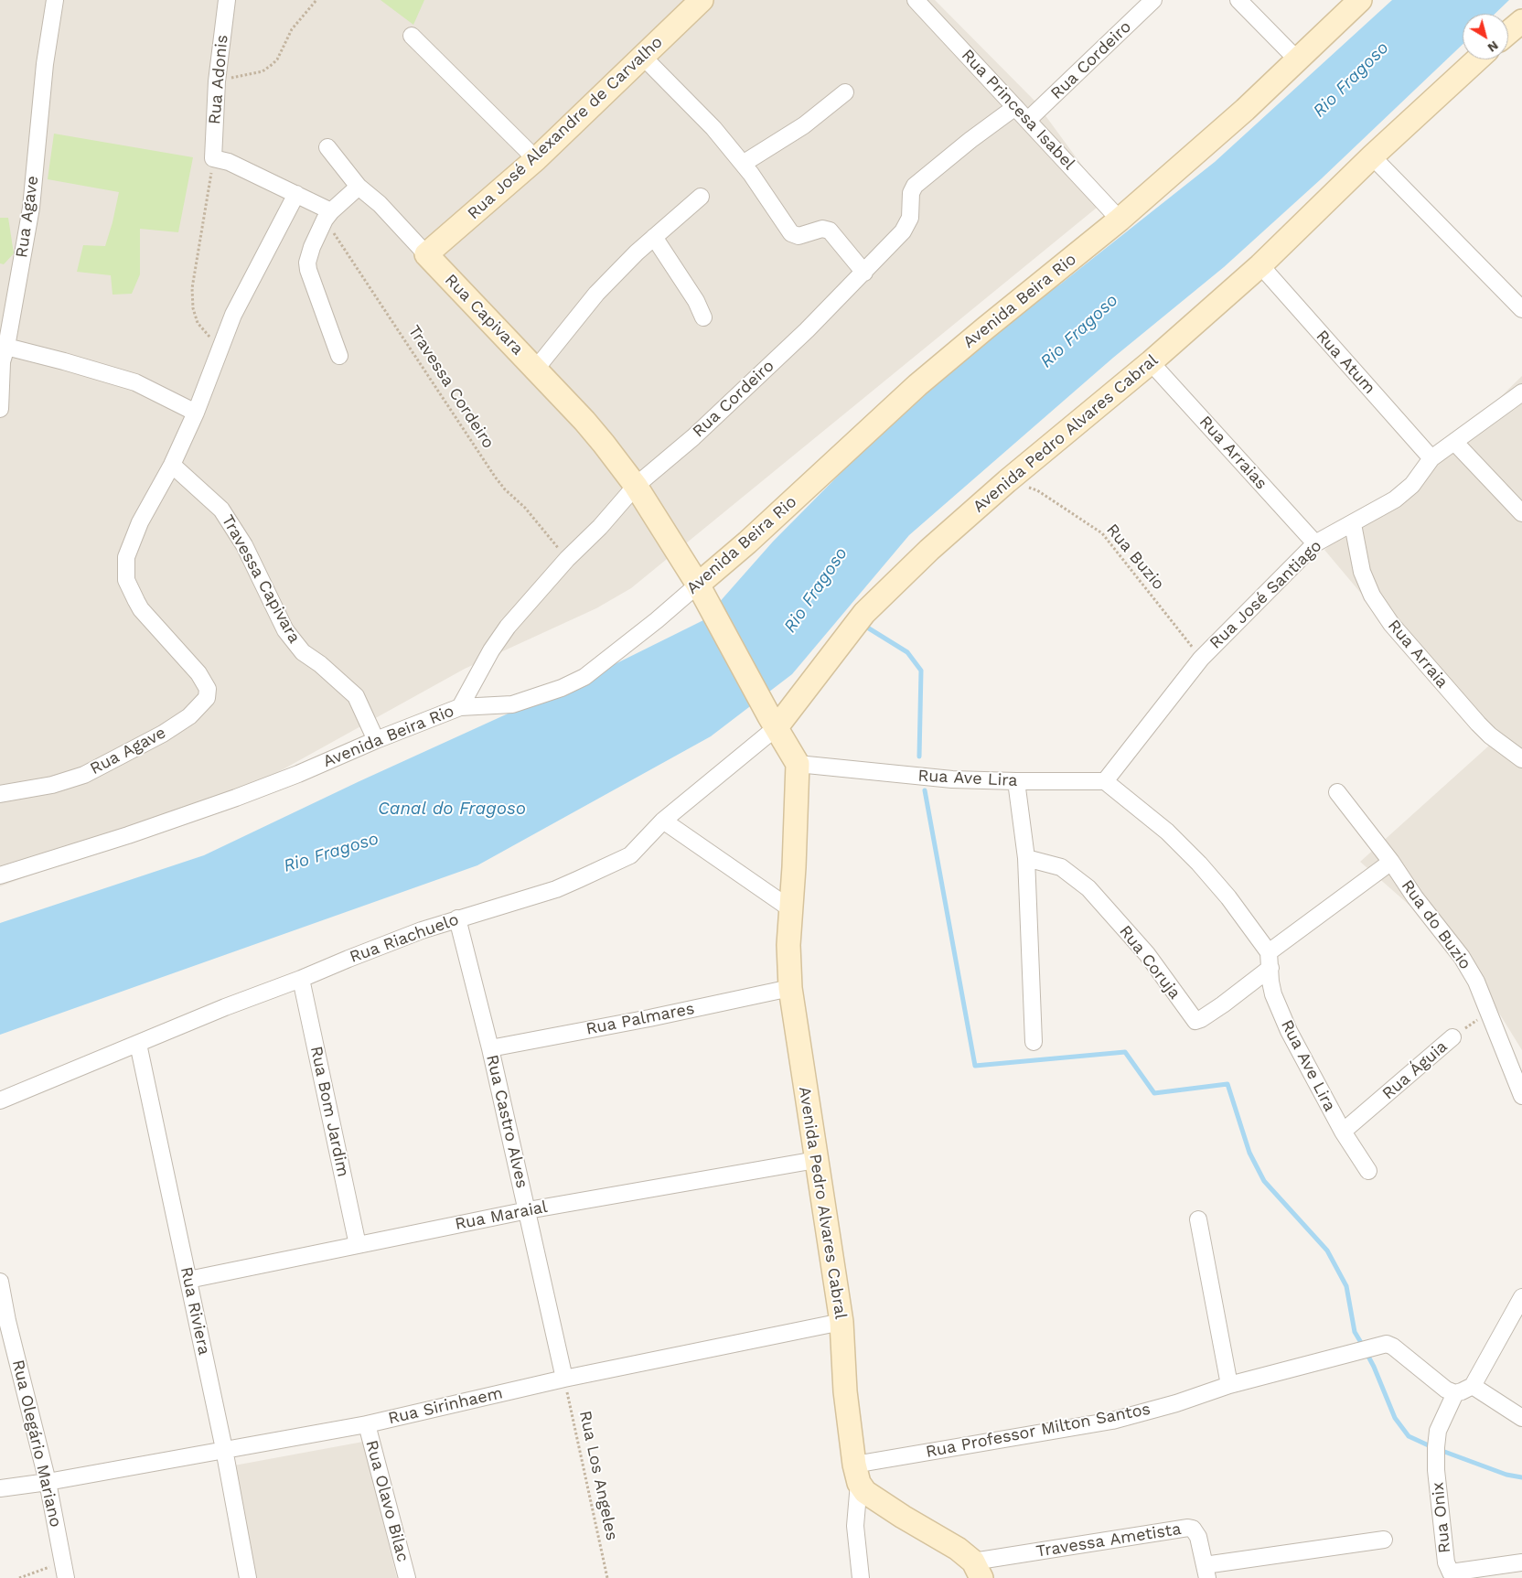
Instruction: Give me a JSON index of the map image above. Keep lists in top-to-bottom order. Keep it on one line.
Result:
{"streets":{"main road":["Rua José Alexandre de Carvalho","Avenida Beira Rio","Rua Capivara","Avenida Pedro Alvares Cabral"],"street":["Rua Cordeiro","Rua Adonis","Rua Princesa Isabel","Rua Agave","Rua Atum","Rua Arraias","Travessa Capivara","Rua José Santiago","Rua Arraia","Rua Ave Lira","Rua do Buzio","Rua Riachuelo","Rua Coruja","Rua Palmares","Rua Águia","Rua Bom Jardim","Rua Castro Alves","Rua Maraial","Rua Riviera","Rua Sirinhaem","Rua Professor Milton Santos","Rua Olegário Mariano","Rua Olavo Bilac","Rua Onix","Travessa Ametista"],"path":["Travessa Cordeiro","Rua Buzio","Rua Los Angeles"]},"crossings":[["Rua Cordeiro","Rua Princesa Isabel"],["Rua Cordeiro","Avenida Beira Rio"],["Rua Cordeiro","Rua Capivara"],["Rua Cordeiro","Travessa Cordeiro"],["Rua Princesa Isabel","Avenida Beira Rio"],["Rua José Alexandre de Carvalho","Rua Capivara"],["Rua Agave","Travessa Capivara"],["Avenida Beira Rio","Rua Capivara"],["Avenida Beira Rio","Travessa Capivara"],["Rua Atum","Avenida Pedro Alvares Cabral"],["Rua Atum","Rua José Santiago"],["Avenida Pedro Alvares Cabral","Rua Arraias"],["Avenida Pedro Alvares Cabral","Rua Buzio"],["Avenida Pedro Alvares Cabral","Rua Ave Lira"],["Avenida Pedro Alvares Cabral","Rua Riachuelo"],["Avenida Pedro Alvares Cabral","Rua Palmares"],["Avenida Pedro Alvares Cabral","Rua Maraial"],["Avenida Pedro Alvares Cabral","Rua Sirinhaem"],["Avenida Pedro Alvares Cabral","Rua Professor Milton Santos"],["Rua Arraias","Rua José Santiago"],["Rua Buzio","Rua José Santiago"],["Rua José Santiago","Rua Arraia"],["Rua José Santiago","Rua Ave Lira"],["Rua Ave Lira","Rua Coruja"],["Rua Ave Lira","Rua Águia"],["Rua do Buzio","Rua Águia"],["Rua Riachuelo","Rua Bom Jardim"],["Rua Riachuelo","Rua Castro Alves"],["Rua Riachuelo","Rua Riviera"],["Rua Palmares","Rua Castro Alves"],["Rua Bom Jardim","Rua Maraial"],["Rua Castro Alves","Rua Maraial"],["Rua Castro Alves","Rua Sirinhaem"],["Rua Castro Alves","Rua Los Angeles"],["Rua Maraial","Rua Riviera"],["Rua Riviera","Rua Sirinhaem"],["Rua Sirinhaem","Rua Olegário Mariano"],["Rua Sirinhaem","Rua Los Angeles"],["Rua Sirinhaem","Rua Olavo Bilac"],["Rua Professor Milton Santos","Rua Onix"]],"water":["Rio Fragoso","Canal do Fragoso"],"north":"bottom right"}
